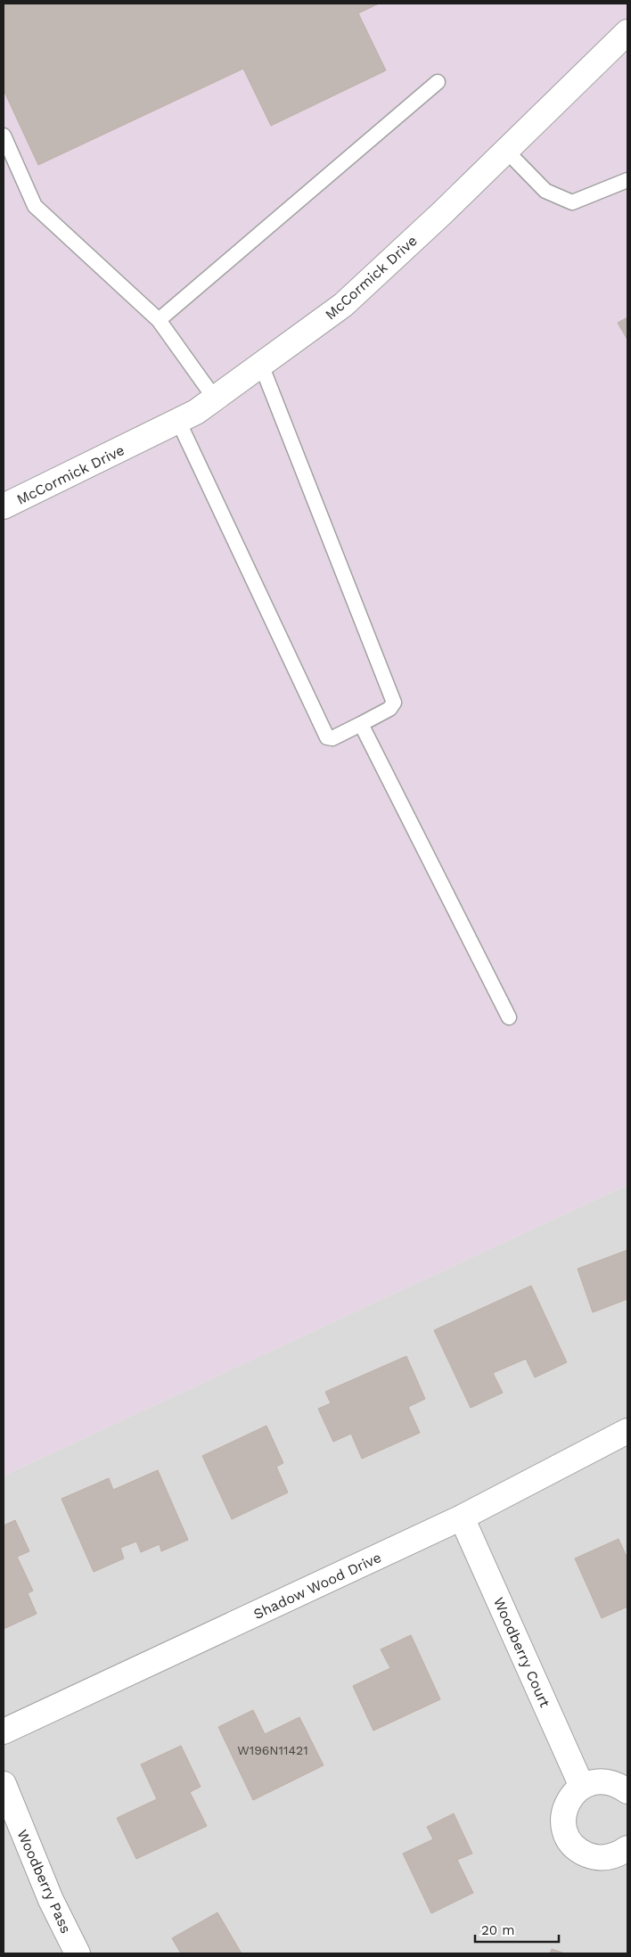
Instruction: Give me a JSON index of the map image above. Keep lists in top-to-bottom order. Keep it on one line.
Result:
{"streets":{"street":["McCormick Drive","Shadow Wood Drive","Woodberry Court","Woodberry Pass"]},"crossings":[["Shadow Wood Drive","Woodberry Court"]],"house_numbers":["W196N11421"],"scale_bar":"20 m"}
